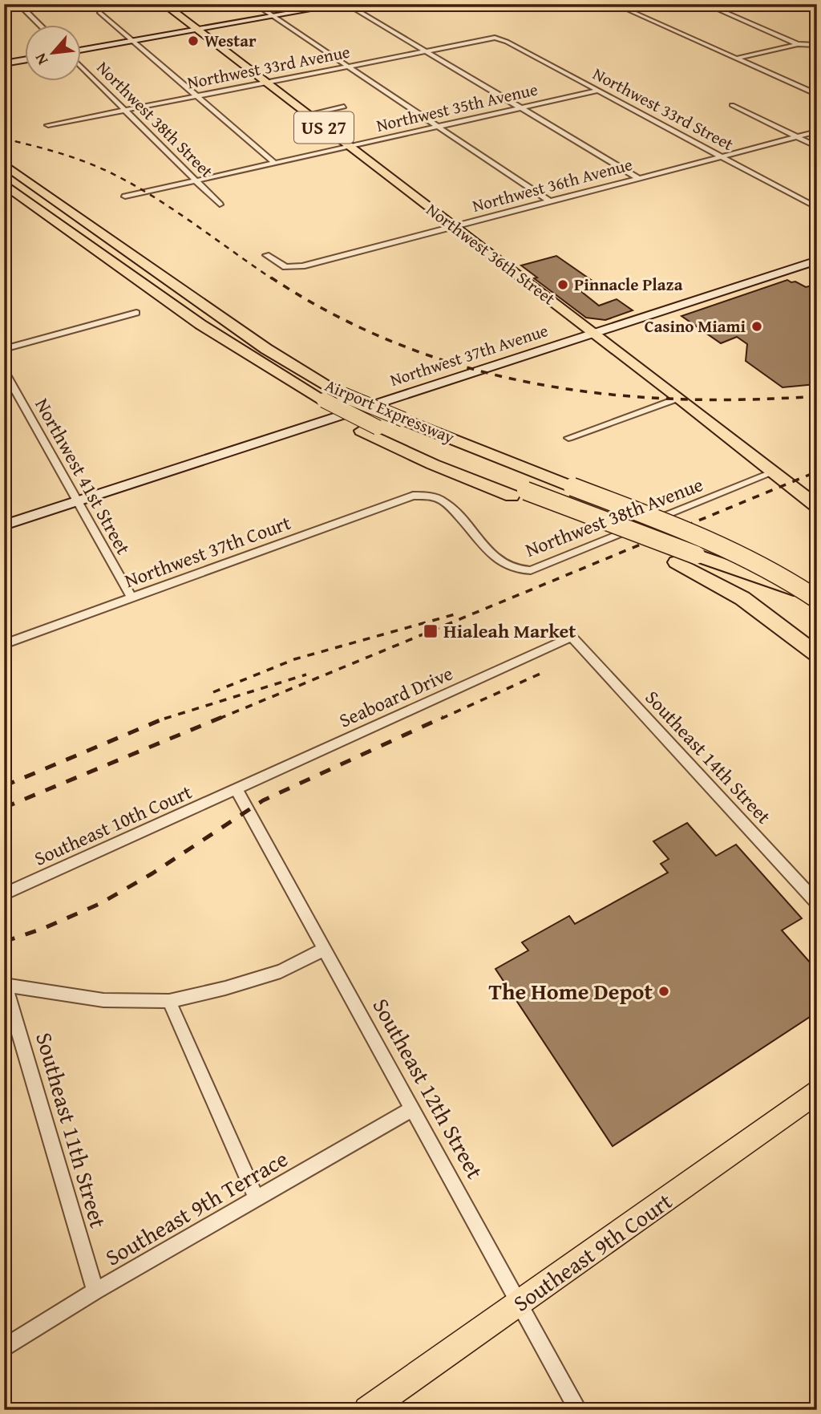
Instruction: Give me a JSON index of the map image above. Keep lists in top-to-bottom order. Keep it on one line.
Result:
{"streets":{"highway":["US 27","Northwest 36th Street","Airport Expressway"],"main road":["Southeast 9th Court"],"street":["Northwest 33rd Avenue","Northwest 35th Avenue","Northwest 33rd Street","Northwest 38th Street","Northwest 36th Avenue","Northwest 37th Avenue","Northwest 41st Street","Northwest 38th Avenue","Northwest 37th Court","Seaboard Drive","Southeast 14th Street","Southeast 10th Court","Southeast 12th Street","Southeast 11th Street","Southeast 9th Terrace"]},"crossings":[["Northwest 33rd Avenue","Northwest 33rd Street"],["Northwest 33rd Avenue","Northwest 38th Street"],["Northwest 33rd Avenue","Northwest 36th Street"],["Northwest 35th Avenue","Northwest 33rd Street"],["Northwest 35th Avenue","Northwest 38th Street"],["Northwest 35th Avenue","Northwest 36th Street"],["Northwest 33rd Street","Northwest 36th Avenue"],["Northwest 36th Avenue","Northwest 36th Street"],["Northwest 36th Street","Northwest 37th Avenue"],["Northwest 36th Street","Northwest 38th Avenue"],["Northwest 37th Avenue","Northwest 41st Street"],["Northwest 41st Street","Northwest 37th Court"],["Northwest 38th Avenue","Northwest 37th Court"],["Seaboard Drive","Southeast 14th Street"],["Seaboard Drive","Southeast 10th Court"],["Seaboard Drive","Southeast 12th Street"],["Southeast 10th Court","Southeast 12th Street"],["Southeast 12th Street","Southeast 9th Terrace"],["Southeast 12th Street","Southeast 9th Court"],["Southeast 11th Street","Southeast 9th Terrace"]],"places":{"other":["Westar","Pinnacle Plaza","Casino Miami","The Home Depot"],"transit":["Hialeah Market"]},"north":"bottom left"}
